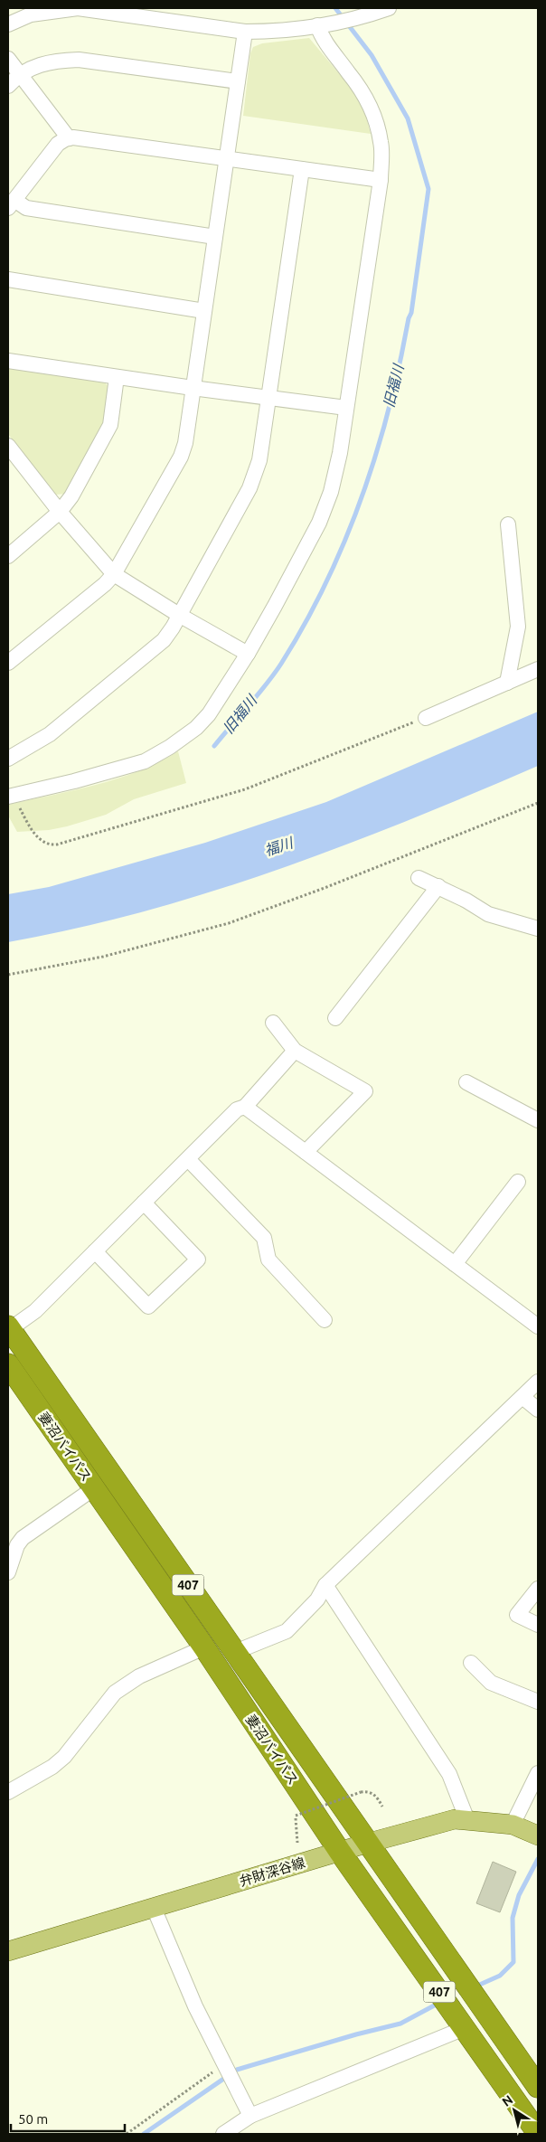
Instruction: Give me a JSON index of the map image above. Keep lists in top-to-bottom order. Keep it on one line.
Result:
{"streets":{"highway":["妻沼バイパス","407"],"main road":["弁財深谷線"]},"crossings":[["妻沼バイパス","弁財深谷線"]],"water":["旧福川","福川"],"scale_bar":"50 m","north":"top left"}
